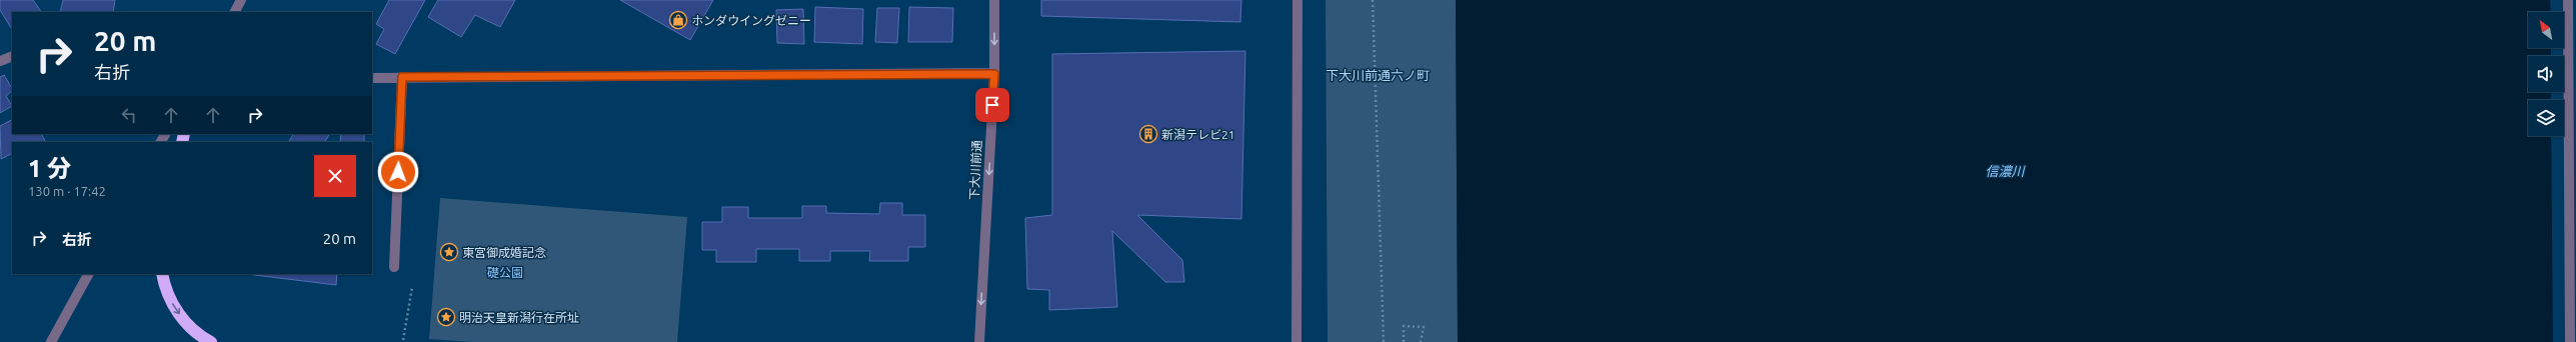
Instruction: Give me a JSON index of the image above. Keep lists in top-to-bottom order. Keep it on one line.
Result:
{"streets":{"street":["下大川前通"]},"one_way":["下大川前通"],"districts":["下大川前通六ノ町"],"water":["信濃川"],"parks":["礎公園"],"places":{"shop":["ホンダウイングゼニー"],"building":["新潟テレビ21"],"place":["東宮御成婚記念","明治天皇新潟行在所址"]},"north":"top left","page":{"turn":["20 m","右折"],"heading":["1 分","130 m · 17:42"],"list":[{"name":"右折","value":"20 m"}]}}
